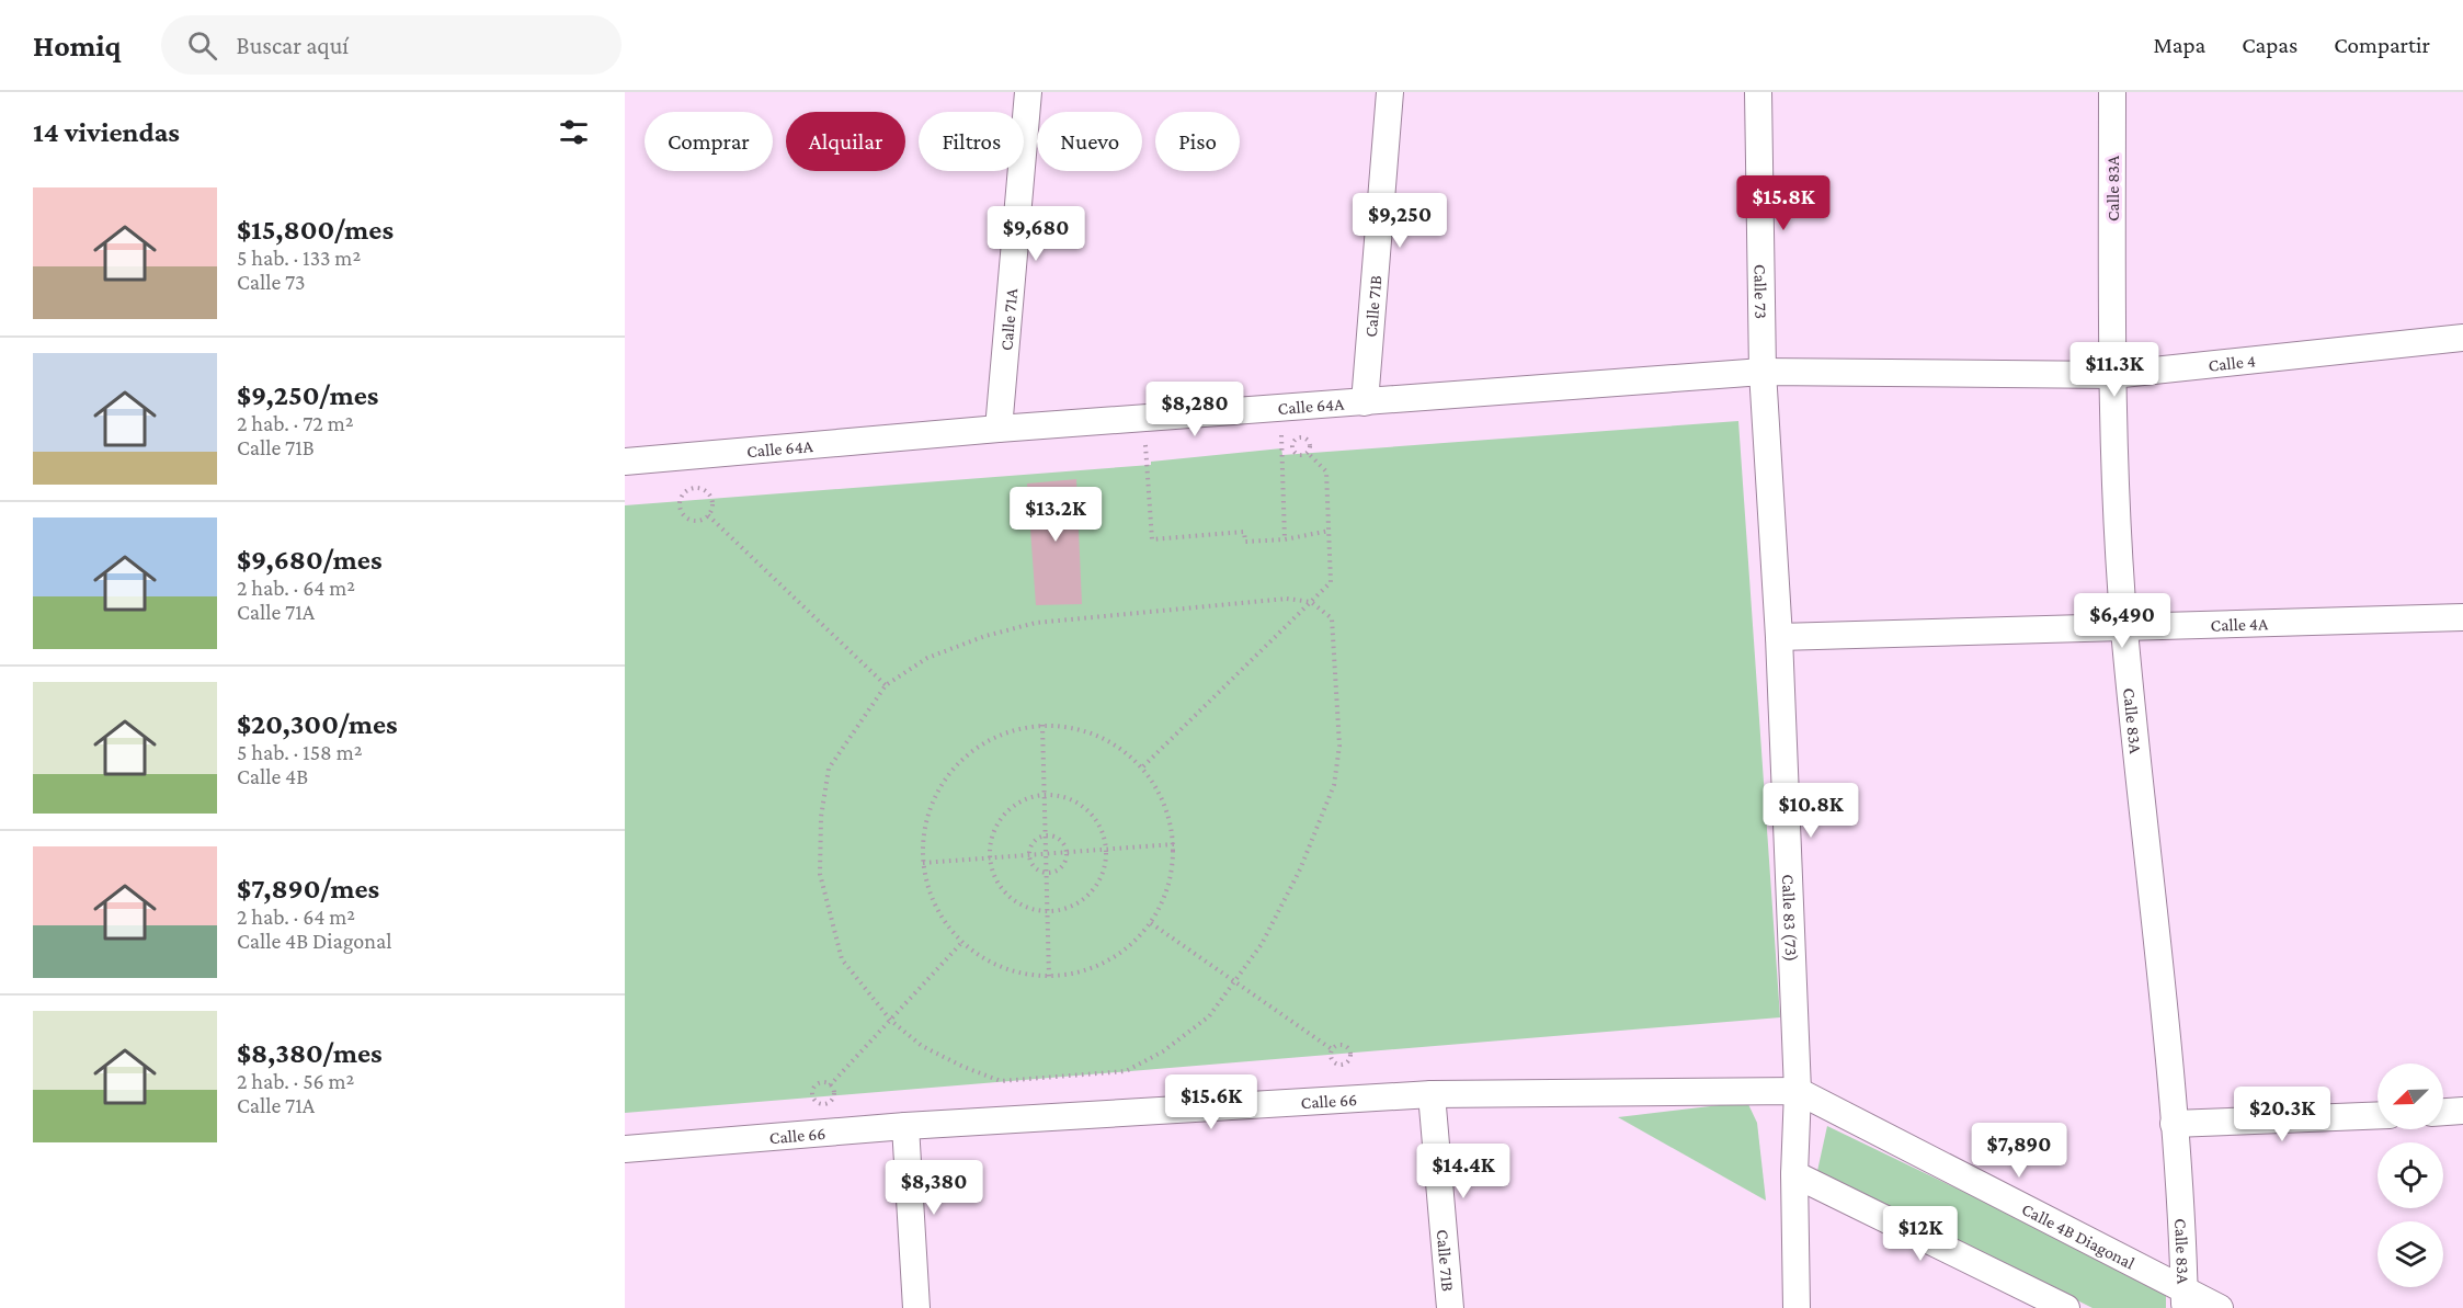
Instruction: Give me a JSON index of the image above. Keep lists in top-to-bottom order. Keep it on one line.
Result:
{"streets":{"street":["Calle 83A","Calle 73","Calle 71B","Calle 71A","Calle 4","Calle 64A","Calle 4A","Calle 83 (73)","Calle 66","Calle 4B Diagonal"]},"crossings":[["Calle 83A","Calle 4"],["Calle 83A","Calle 4A"],["Calle 83A","Calle 4B Diagonal"],["Calle 73","Calle 4"],["Calle 73","Calle 64A"],["Calle 73","Calle 83 (73)"],["Calle 71B","Calle 64A"],["Calle 71B","Calle 66"],["Calle 71A","Calle 64A"],["Calle 4","Calle 64A"],["Calle 4","Calle 83 (73)"],["Calle 64A","Calle 83 (73)"],["Calle 4A","Calle 83 (73)"],["Calle 83 (73)","Calle 66"],["Calle 83 (73)","Calle 4B Diagonal"],["Calle 66","Calle 4B Diagonal"]],"north":"bottom left","page":{"header":"Homiq","search":"Buscar aquí","nav":["Mapa","Capas","Compartir"],"heading":"14 viviendas","chip":["Comprar","Alquilar","Filtros","Nuevo","Piso"],"list":[{"name":"$15,800/mes","note":"5 hab. · 133 m² · Calle 73"},{"name":"$9,250/mes","note":"2 hab. · 72 m² · Calle 71B"},{"name":"$9,680/mes","note":"2 hab. · 64 m² · Calle 71A"},{"name":"$20,300/mes","note":"5 hab. · 158 m² · Calle 4B"},{"name":"$7,890/mes","note":"2 hab. · 64 m² · Calle 4B Diagonal"},{"name":"$8,380/mes","note":"2 hab. · 56 m² · Calle 71A"}],"price":["$15.8K","$9,250","$9,680","$11.3K","$8,280","$13.2K","$6,490","$10.8K","$15.6K","$20.3K","$7,890","$14.4K","$8,380","$12K"]}}
